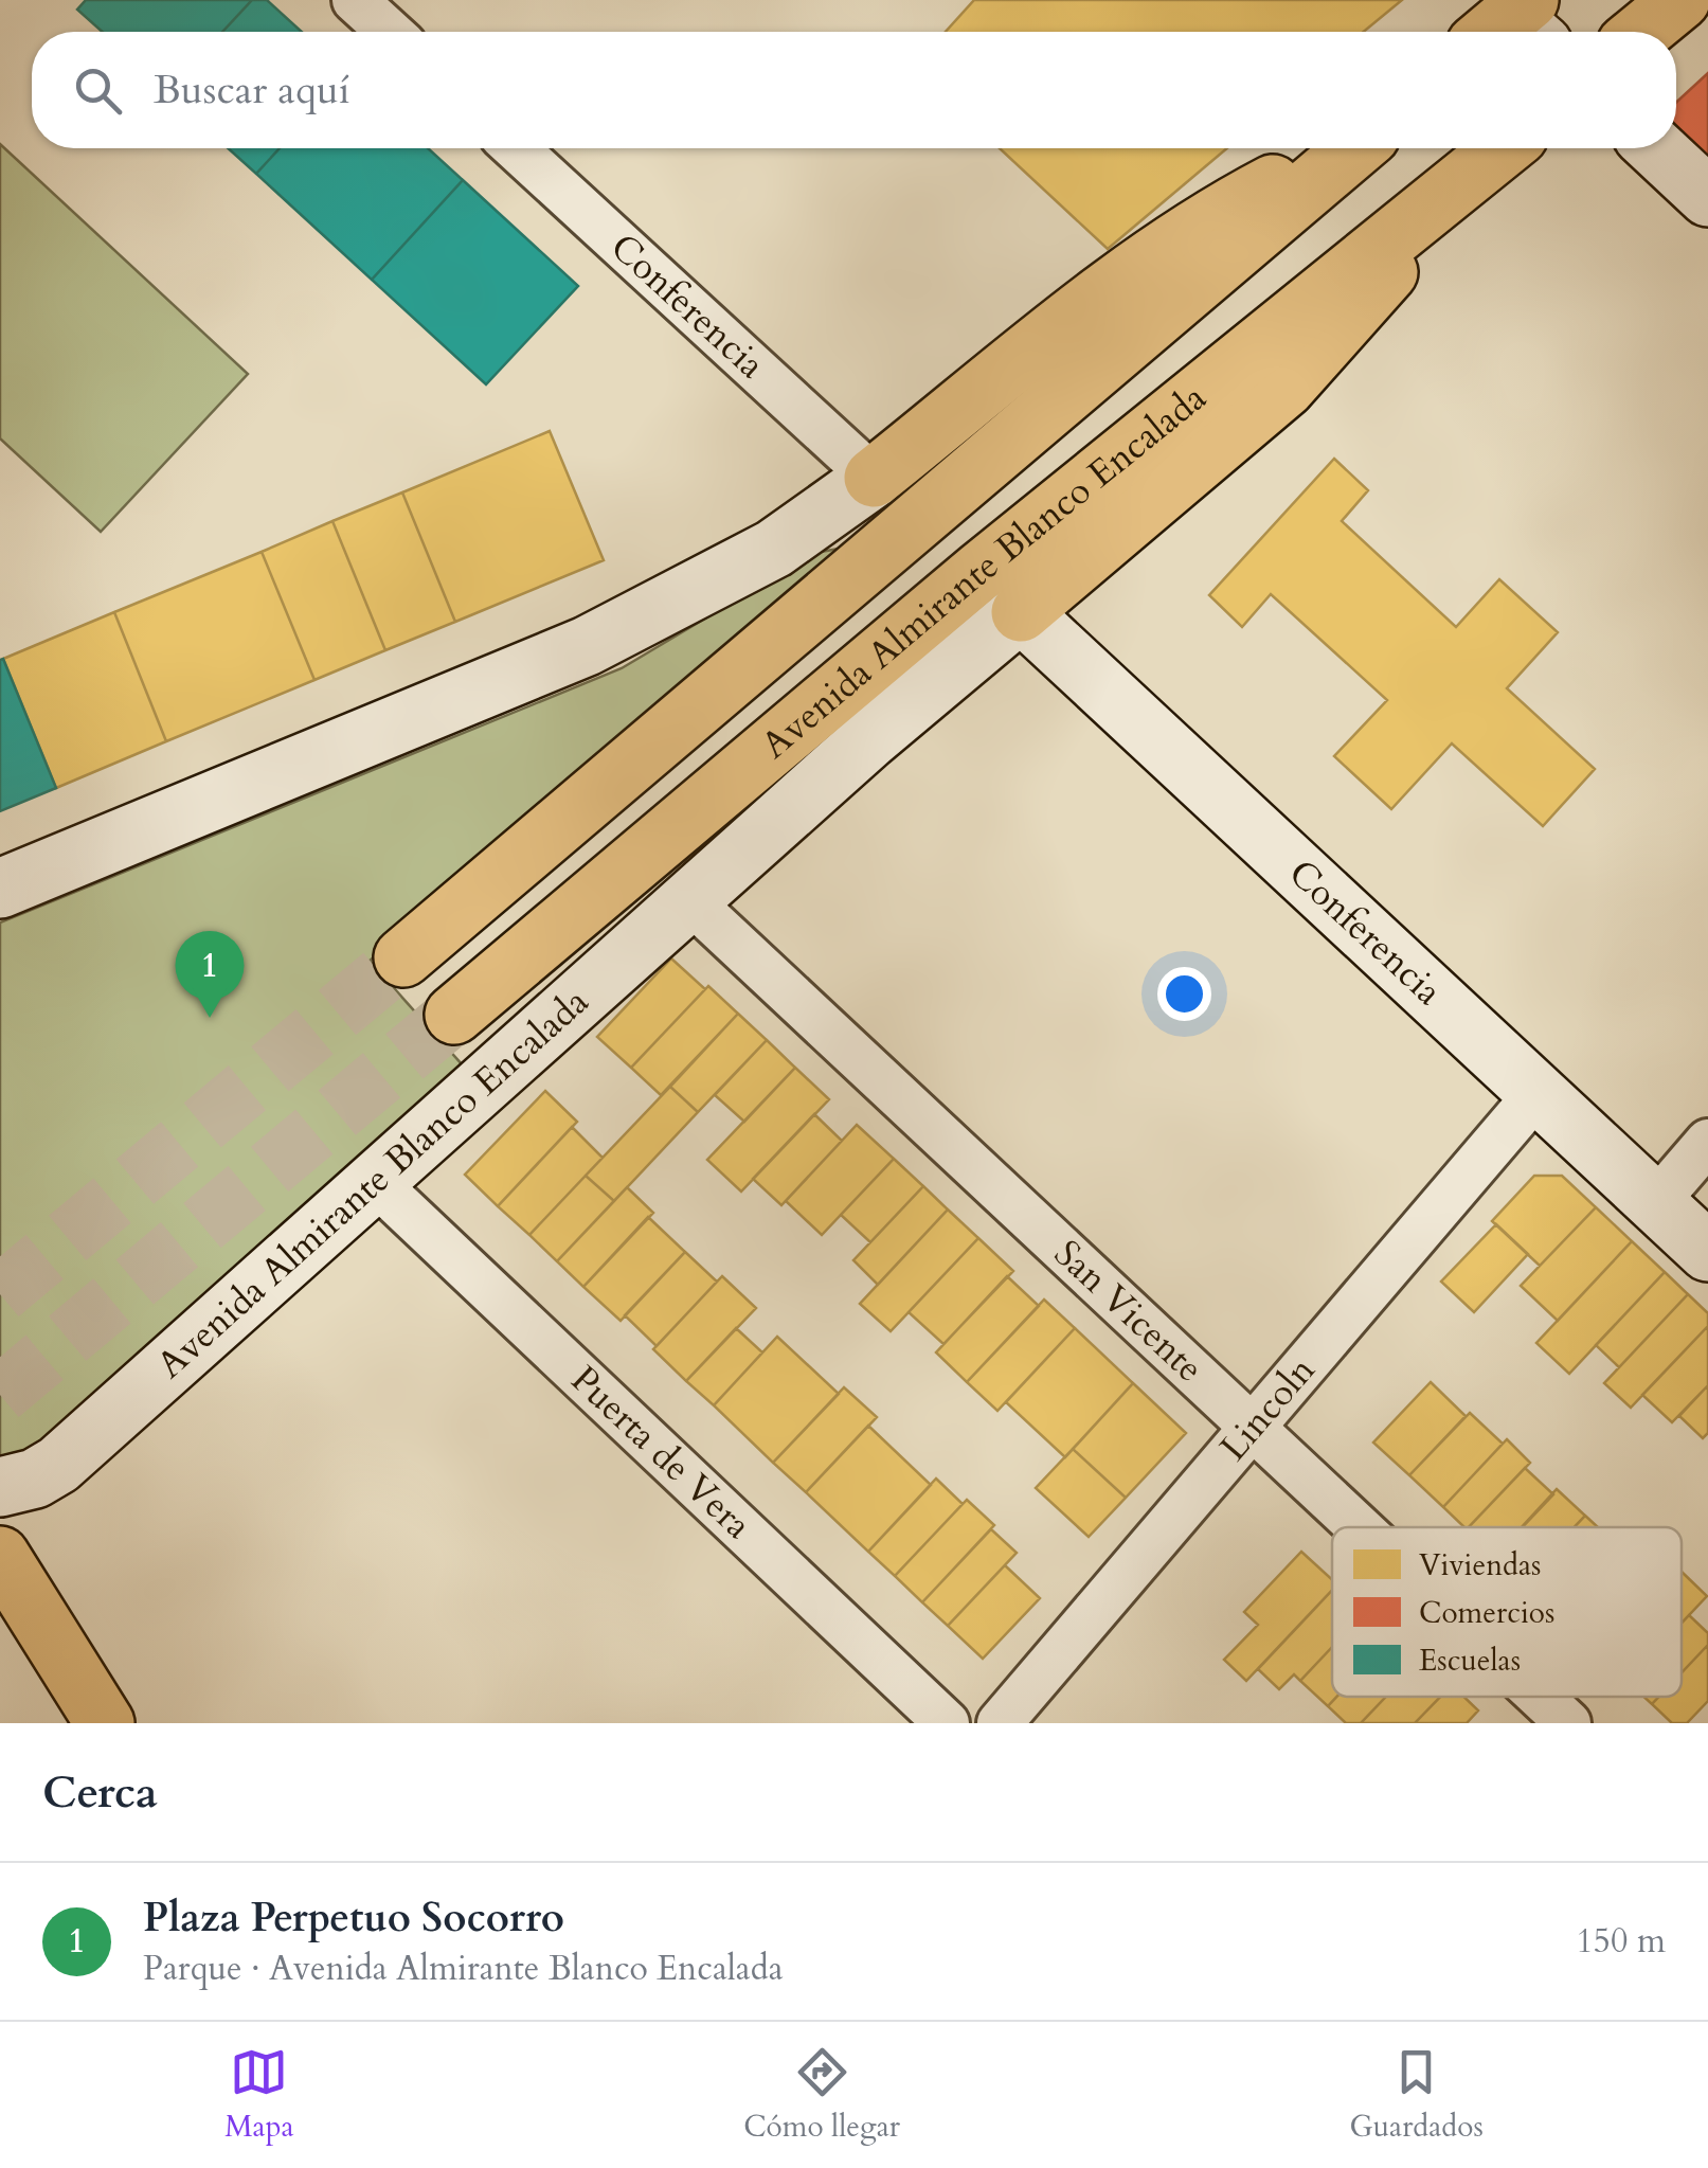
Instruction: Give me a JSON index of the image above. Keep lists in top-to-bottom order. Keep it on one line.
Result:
{"streets":{"main road":["Avenida Almirante Blanco Encalada"],"street":["Conferencia","San Vicente","Lincoln","Puerta de Vera"]},"crossings":[["Conferencia","Avenida Almirante Blanco Encalada"],["Conferencia","Lincoln"],["Avenida Almirante Blanco Encalada","San Vicente"],["Avenida Almirante Blanco Encalada","Puerta de Vera"],["San Vicente","Lincoln"]],"legend":["Viviendas","Comercios","Escuelas"],"page":{"search":"Buscar aquí","pins":"1","heading":"Cerca","list":[{"mark":"1","name":"Plaza Perpetuo Socorro","note":"Parque · Avenida Almirante Blanco Encalada","value":"150 m"}],"nav":["Mapa","Cómo llegar","Guardados"]}}
